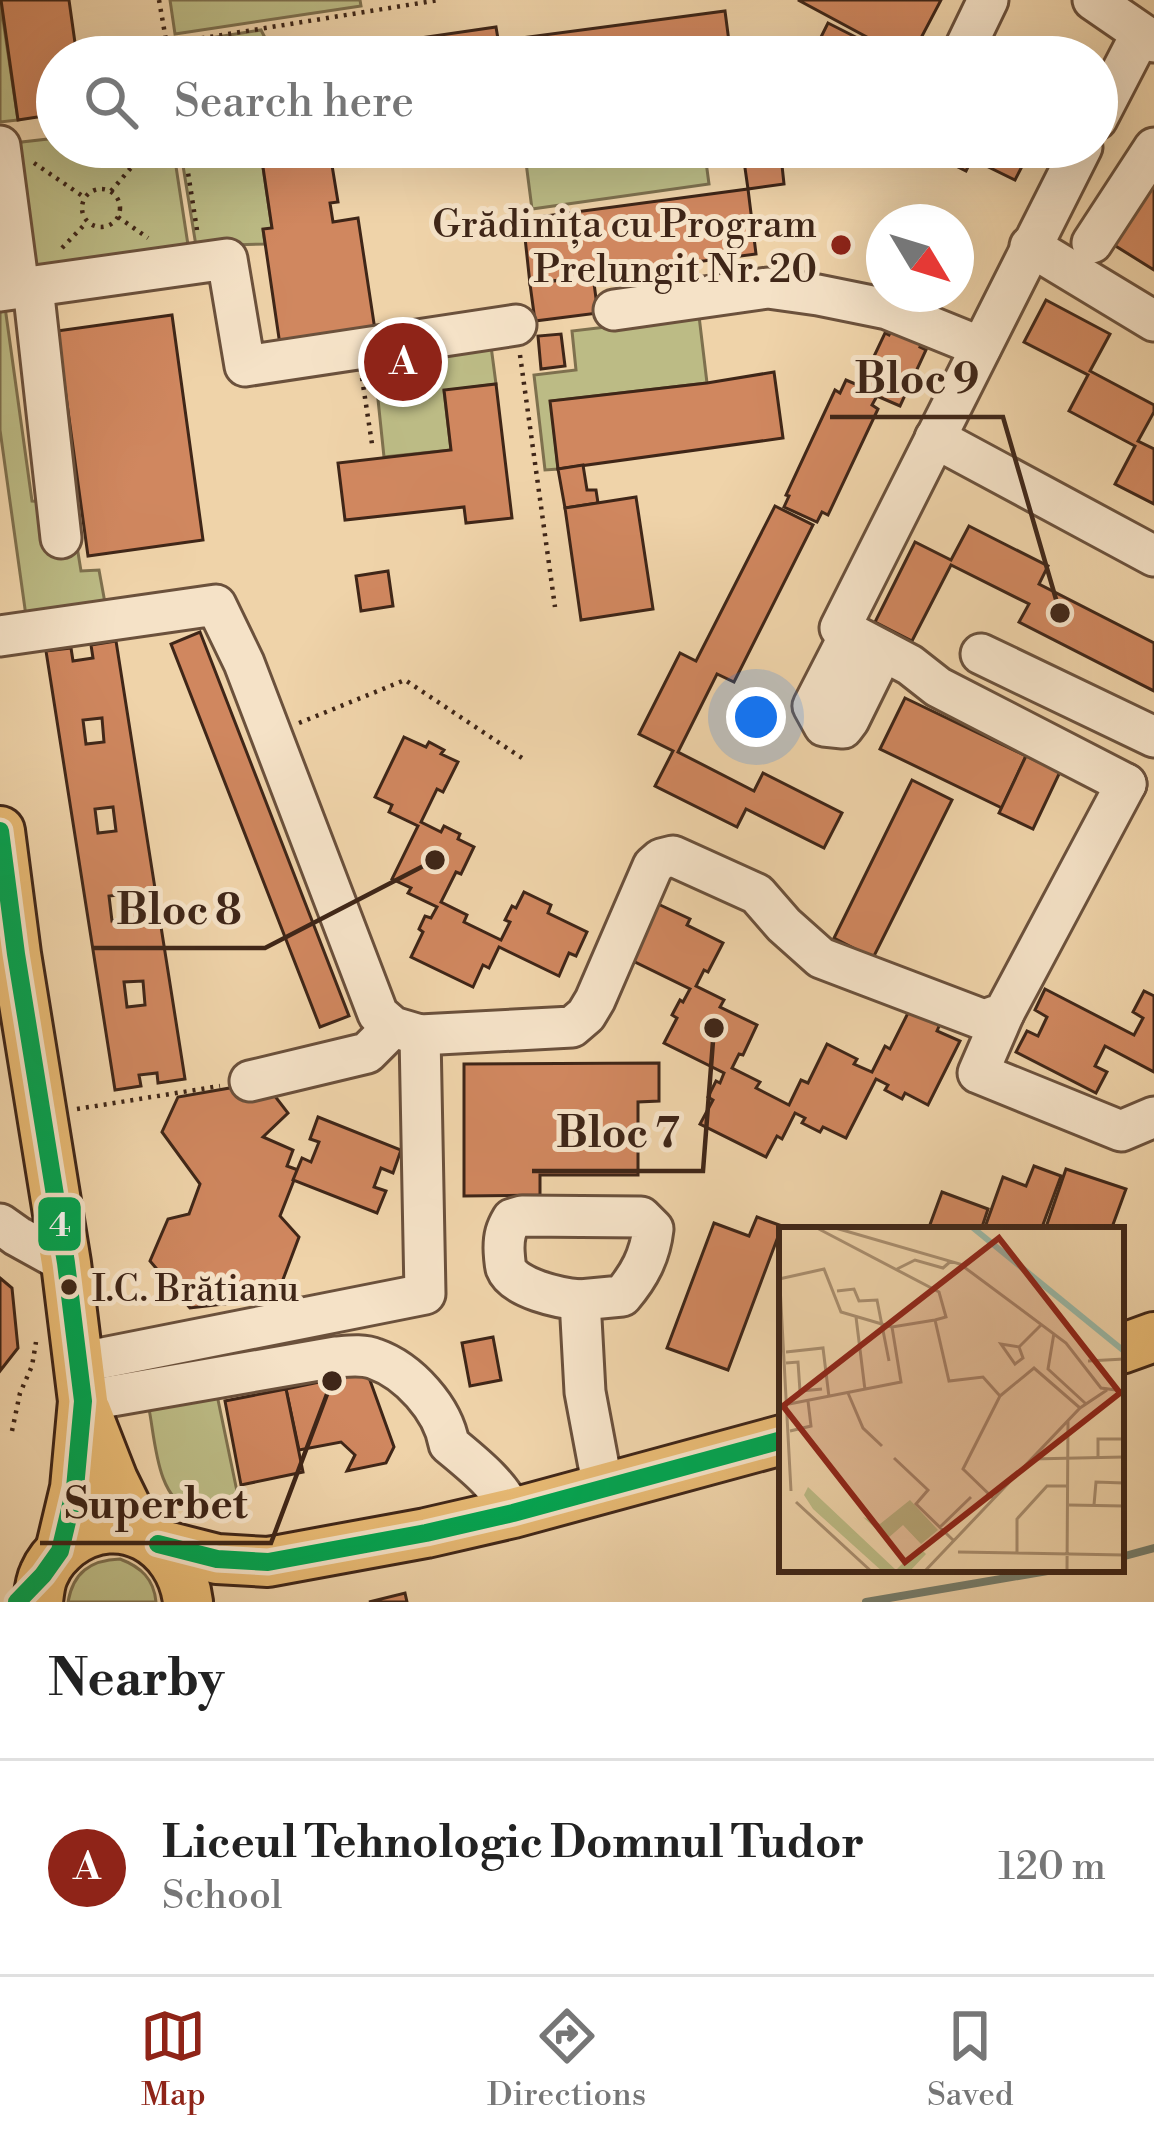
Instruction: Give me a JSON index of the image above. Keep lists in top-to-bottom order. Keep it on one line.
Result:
{"places":["Grădinița cu Program Prelungit Nr. 20","Bloc 9","Bloc 8","Bloc 7","I.C. Brătianu","Superbet"],"lines":["transit line 4"],"north":"bottom right","page":{"search":"Search here","pins":"A","heading":"Nearby","list":[{"mark":"A","name":"Liceul Tehnologic Domnul Tudor","note":"School","value":"120 m"}],"nav":["Map","Directions","Saved"]}}
